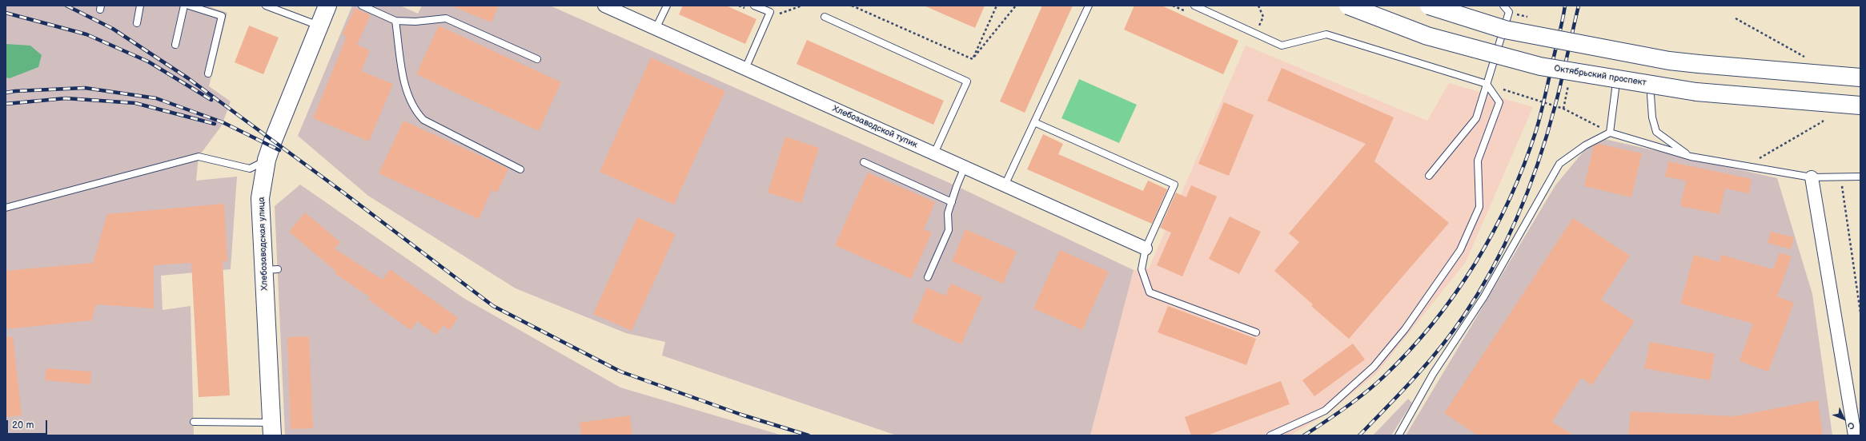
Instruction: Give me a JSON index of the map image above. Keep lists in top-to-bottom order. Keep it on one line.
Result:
{"streets":{"main road":["Октябрьский проспект","Хлебозаводская улица"],"street":["Хлебозаводской тупик"]},"scale_bar":"20 m","north":"bottom right"}
